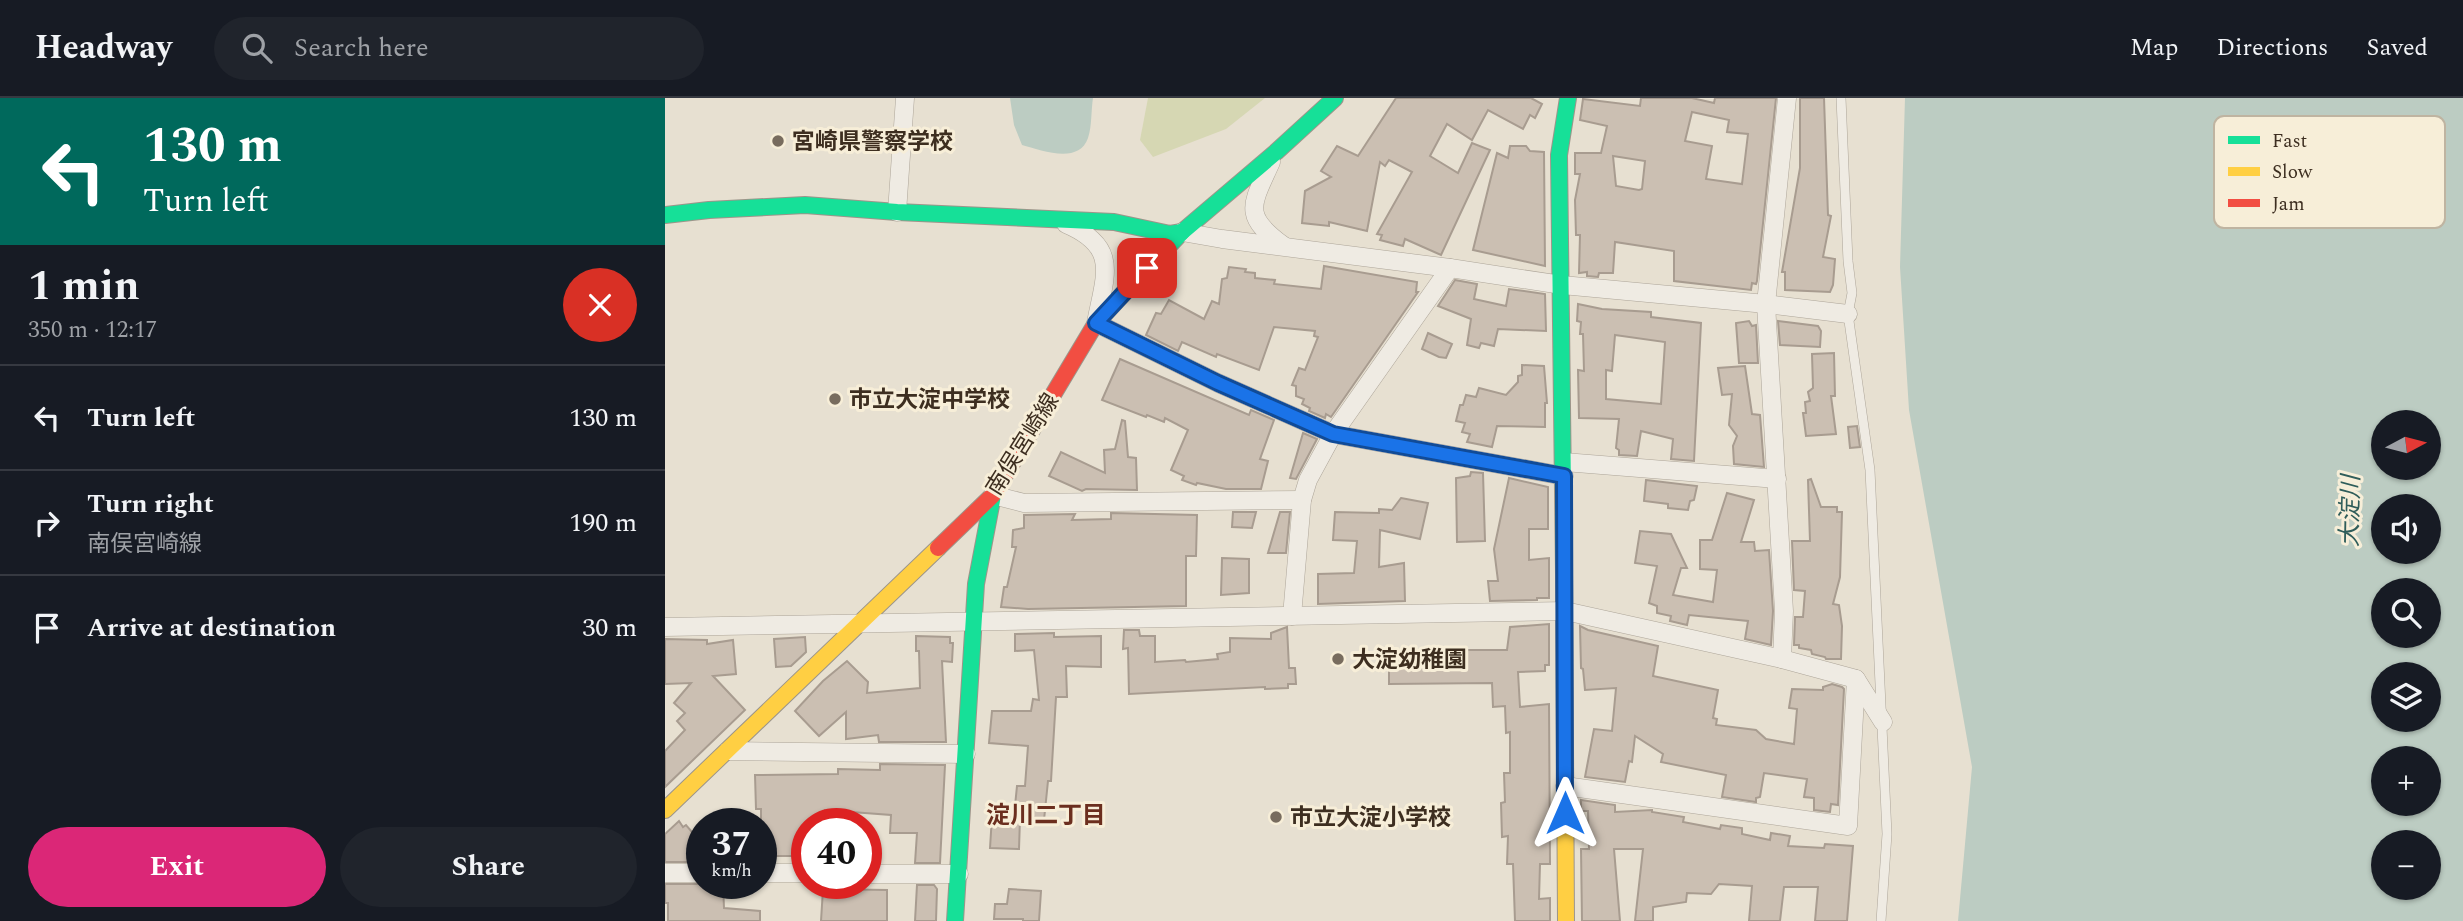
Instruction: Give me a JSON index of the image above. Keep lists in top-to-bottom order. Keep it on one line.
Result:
{"streets":{"street":["南俣宮崎線"]},"districts":["淀川二丁目"],"water":["大淀川"],"places":["宮崎県警察学校","市立大淀中学校","大淀幼稚園","市立大淀小学校"],"legend":["Fast","Slow","Jam"],"north":"right","page":{"header":"Headway","search":"Search here","nav":["Map","Directions","Saved"],"turn":["130 m","Turn left"],"heading":["1 min","350 m · 12:17"],"list":[{"name":"Turn left","value":"130 m"},{"name":"Turn right","note":"南俣宮崎線","value":"190 m"},{"name":"Arrive at destination","value":"30 m"}],"map_buttons":["+","−"],"speed":"37 km/h","limit":"40","buttons":["Exit","Share"]}}
